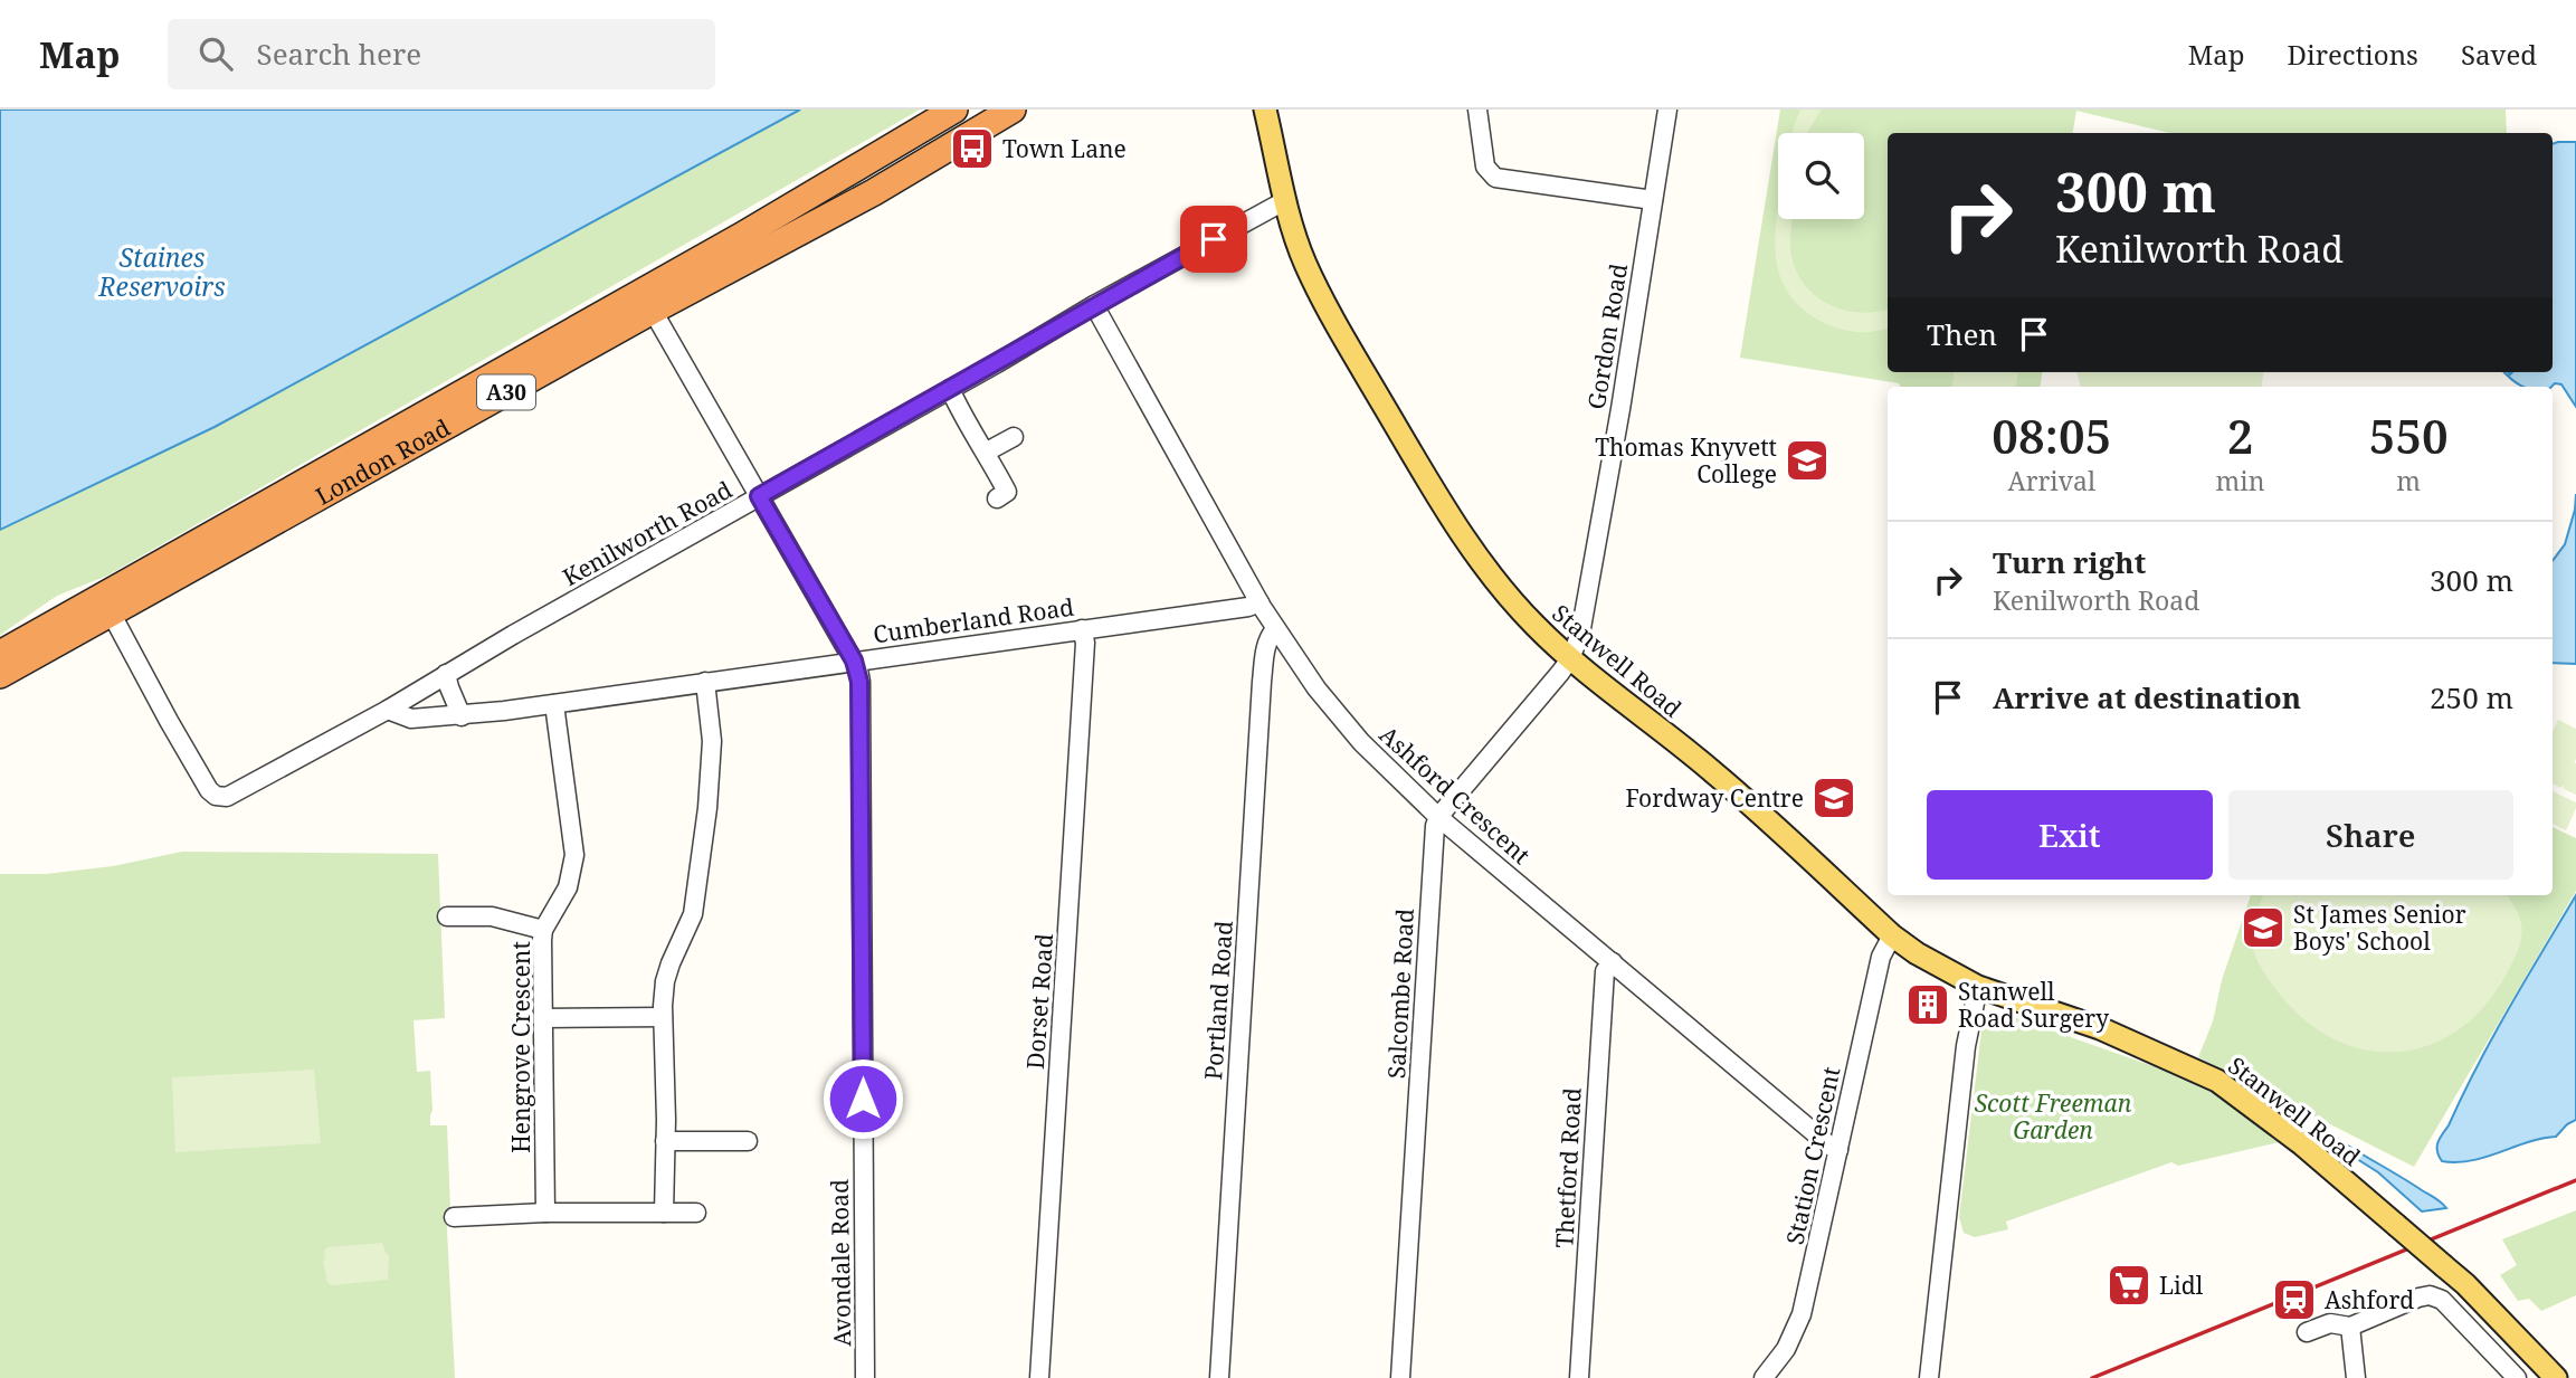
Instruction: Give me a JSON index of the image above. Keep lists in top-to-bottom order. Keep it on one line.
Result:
{"streets":{"highway":["A30","London Road"],"main road":["Stanwell Road"],"street":["Gordon Road","Kenilworth Road","Cumberland Road","Ashford Crescent","Salcombe Road","Portland Road","Dorset Road","Hengrove Crescent","Station Crescent","Thetford Road","Avondale Road"]},"crossings":[["Gordon Road","Stanwell Road"],["London Road","Kenilworth Road"],["London Road","Avondale Road"],["Kenilworth Road","Cumberland Road"],["Kenilworth Road","Stanwell Road"],["Kenilworth Road","Ashford Crescent"],["Kenilworth Road","Avondale Road"],["Cumberland Road","Ashford Crescent"],["Cumberland Road","Dorset Road"],["Cumberland Road","Hengrove Crescent"],["Cumberland Road","Avondale Road"],["Stanwell Road","Station Crescent"],["Ashford Crescent","Salcombe Road"],["Ashford Crescent","Portland Road"],["Ashford Crescent","Station Crescent"],["Ashford Crescent","Thetford Road"]],"water":["Staines Reservoirs"],"parks":["Scott Freeman Garden"],"places":{"bus stop":["Town Lane"],"school or university":["Thomas Knyvett College","Fordway Centre","St James Senior Boys' School"],"building":["Stanwell Road Surgery"],"supermarket":["Lidl"],"station":["Ashford"]},"page":{"header":"Map","search":"Search here","nav":["Map","Directions","Saved"],"turn":["300 m","Kenilworth Road"],"then":"Then","eta":["08:05","Arrival","2","min","550","m"],"list":[{"name":"Turn right","note":"Kenilworth Road","value":"300 m"},{"name":"Arrive at destination","value":"250 m"}],"buttons":["Exit","Share"]}}
